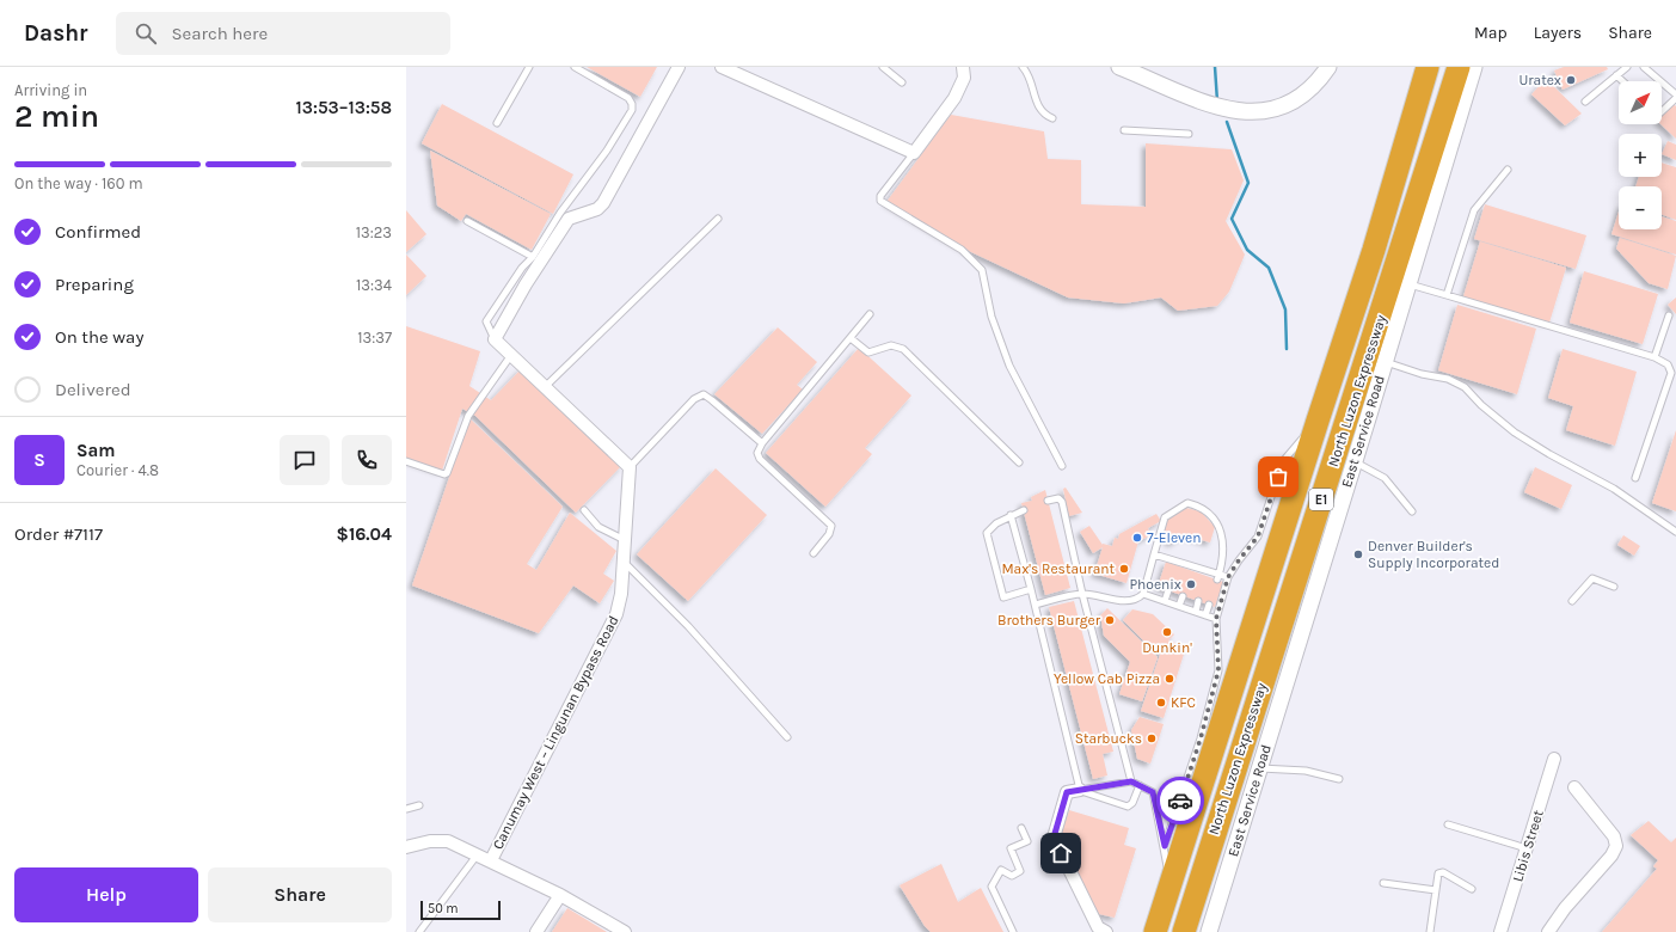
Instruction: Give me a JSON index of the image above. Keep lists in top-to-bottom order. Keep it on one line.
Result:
{"streets":{"highway":["North Luzon Expressway","E1"],"street":["East Service Road","Canumay West – Lingunan Bypass Road","Libis Street"]},"crossings":[["North Luzon Expressway","East Service Road"]],"places":["Uratex","7-Eleven","Denver Builder's Supply Incorporated","Max's Restaurant","Phoenix","Brothers Burger","Dunkin'","Yellow Cab Pizza","KFC","Starbucks"],"scale_bar":"50 m","north":"top right","page":{"header":"Dashr","search":"Search here","nav":["Map","Layers","Share"],"heading":["2 min","Arriving in","13:53–13:58"],"panel":["Sam","Courier · 4.8","Order #7117","$16.04"],"map_buttons":["+","−"],"bar":"On the way · 160 m","list":[["Confirmed","13:23"],["Preparing","13:34"],["On the way","13:37"],"Delivered"],"round":"S","buttons":["Help","Share"],"scale":"50 m"}}
